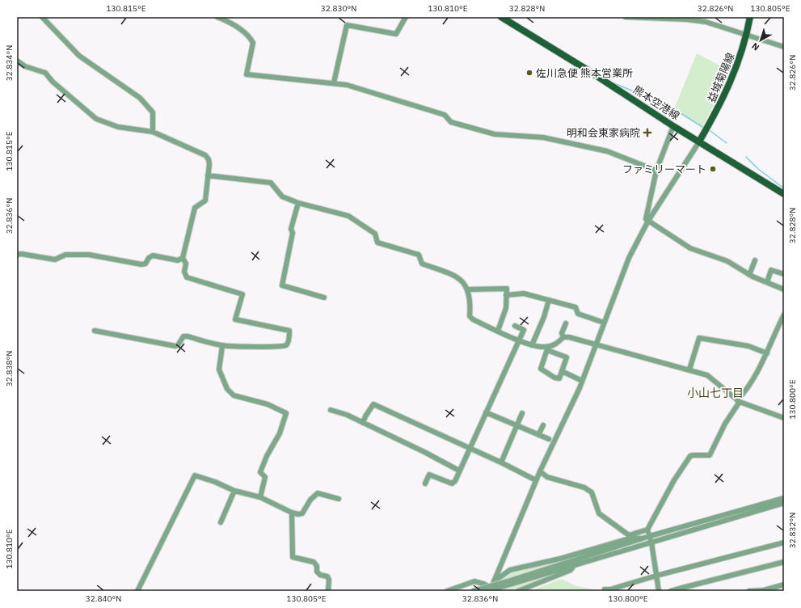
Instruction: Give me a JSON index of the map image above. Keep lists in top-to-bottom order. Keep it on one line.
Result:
{"streets":{"main road":["益城菊陽線","熊本空港線"]},"crossings":[["益城菊陽線","熊本空港線"]],"districts":["小山七丁目"],"places":{"other":["佐川急便 熊本営業所","ファミリーマート"],"health":["明和会東家病院"]},"north":"bottom left","coordinates":["130.815°E","32.830°N","130.810°E","32.828°N","32.826°N","130.805°E","32.834°N","32.836°N","32.838°N","130.800°E","32.832°N","32.840°N"]}
